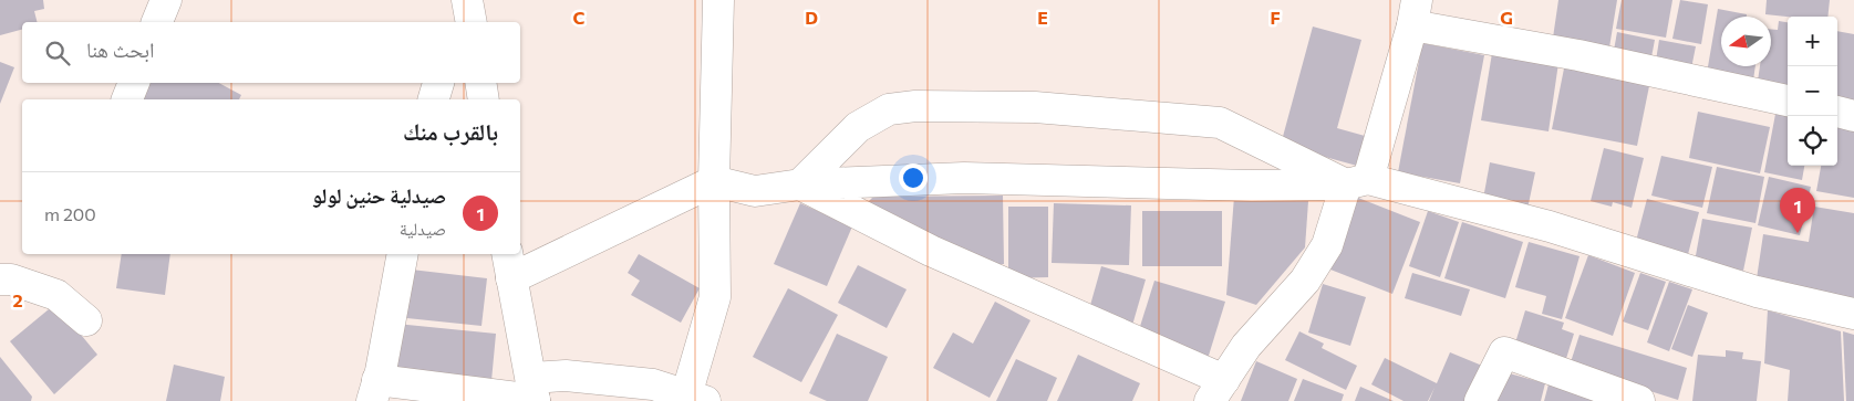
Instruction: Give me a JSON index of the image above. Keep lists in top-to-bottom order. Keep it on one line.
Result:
{"north":"left","page":{"map_buttons":["+","−"],"search":"ابحث هنا","heading":"بالقرب منك","list":[{"mark":"1","name":"صيدلية حنين لولو","note":"صيدلية","value":"200 m"}],"pins":"1"},"grid":{"columns":["C","D","E","F","G"],"rows":["2"]}}
